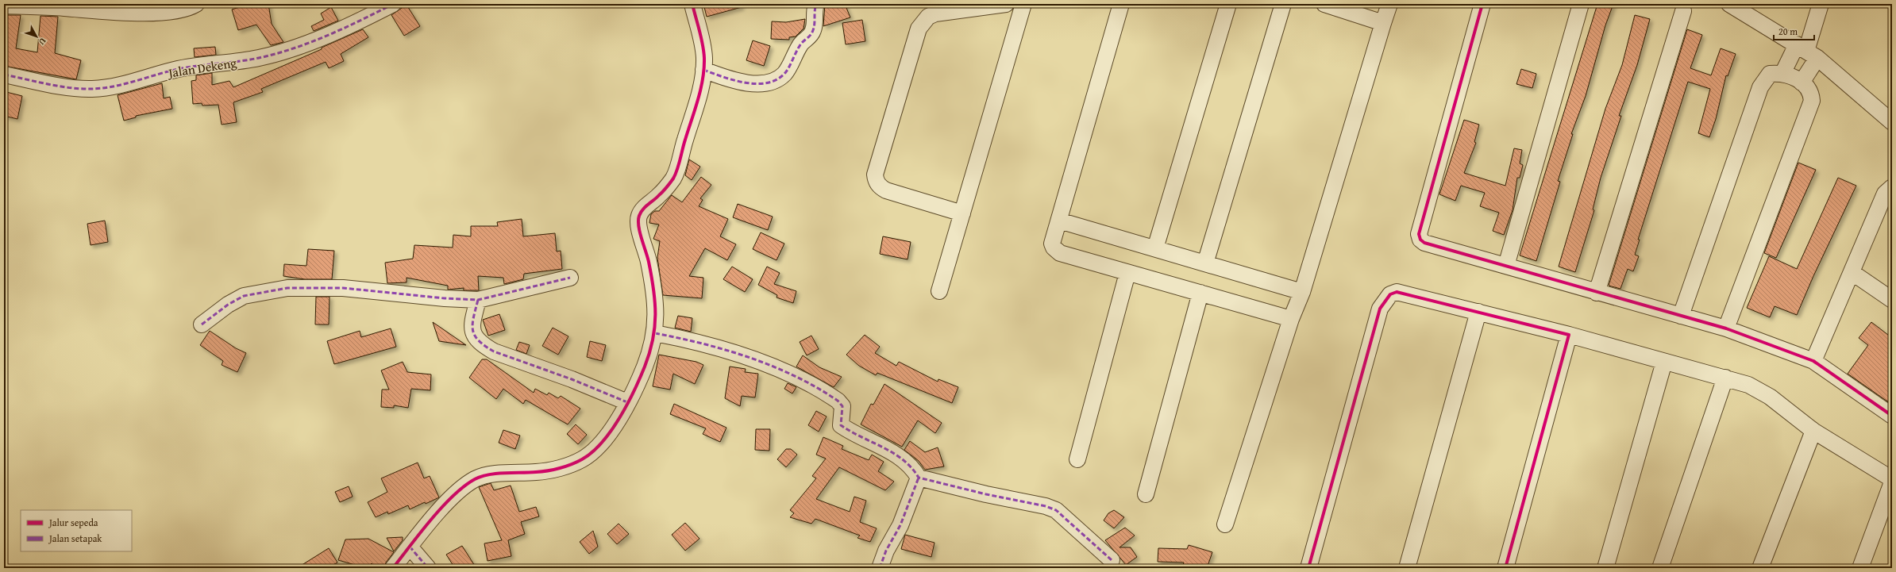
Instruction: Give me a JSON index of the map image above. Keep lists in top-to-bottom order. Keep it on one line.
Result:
{"streets":{"street":["Jalan Dekeng"]},"legend":["Jalur sepeda","Jalan setapak"],"scale_bar":"20 m","north":"bottom right"}
